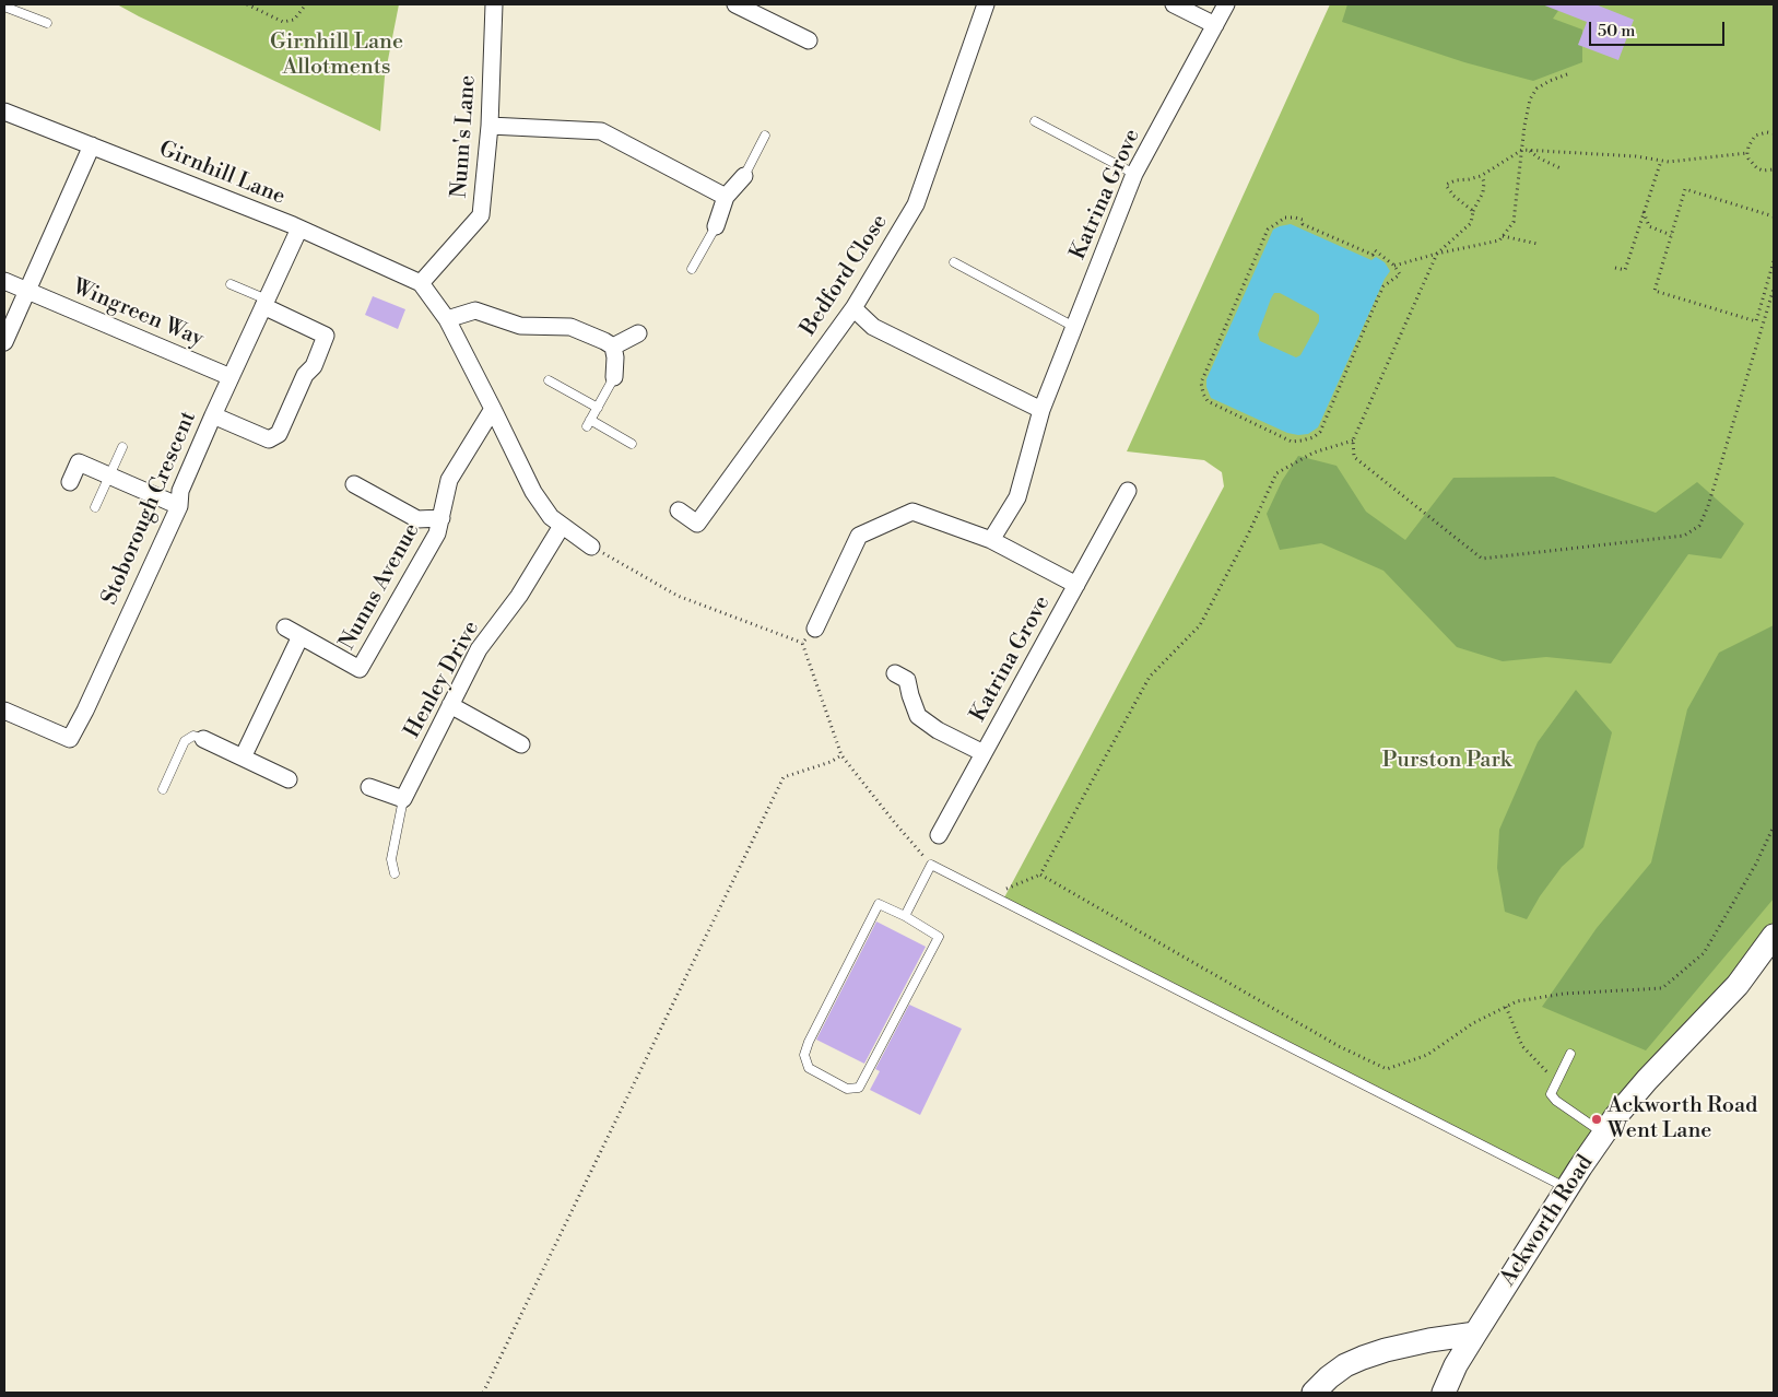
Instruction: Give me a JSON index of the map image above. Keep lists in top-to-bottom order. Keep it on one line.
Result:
{"streets":{"main road":["Ackworth Road"],"street":["Nunn's Lane","Girnhill Lane","Katrina Grove","Bedford Close","Wingreen Way","Stoborough Crescent","Nunns Avenue","Henley Drive"]},"crossings":[["Nunn's Lane","Girnhill Lane"],["Girnhill Lane","Stoborough Crescent"],["Wingreen Way","Stoborough Crescent"]],"parks":["Girnhill Lane Allotments","Purston Park"],"places":["Ackworth Road Went Lane"],"scale_bar":"50 m"}
